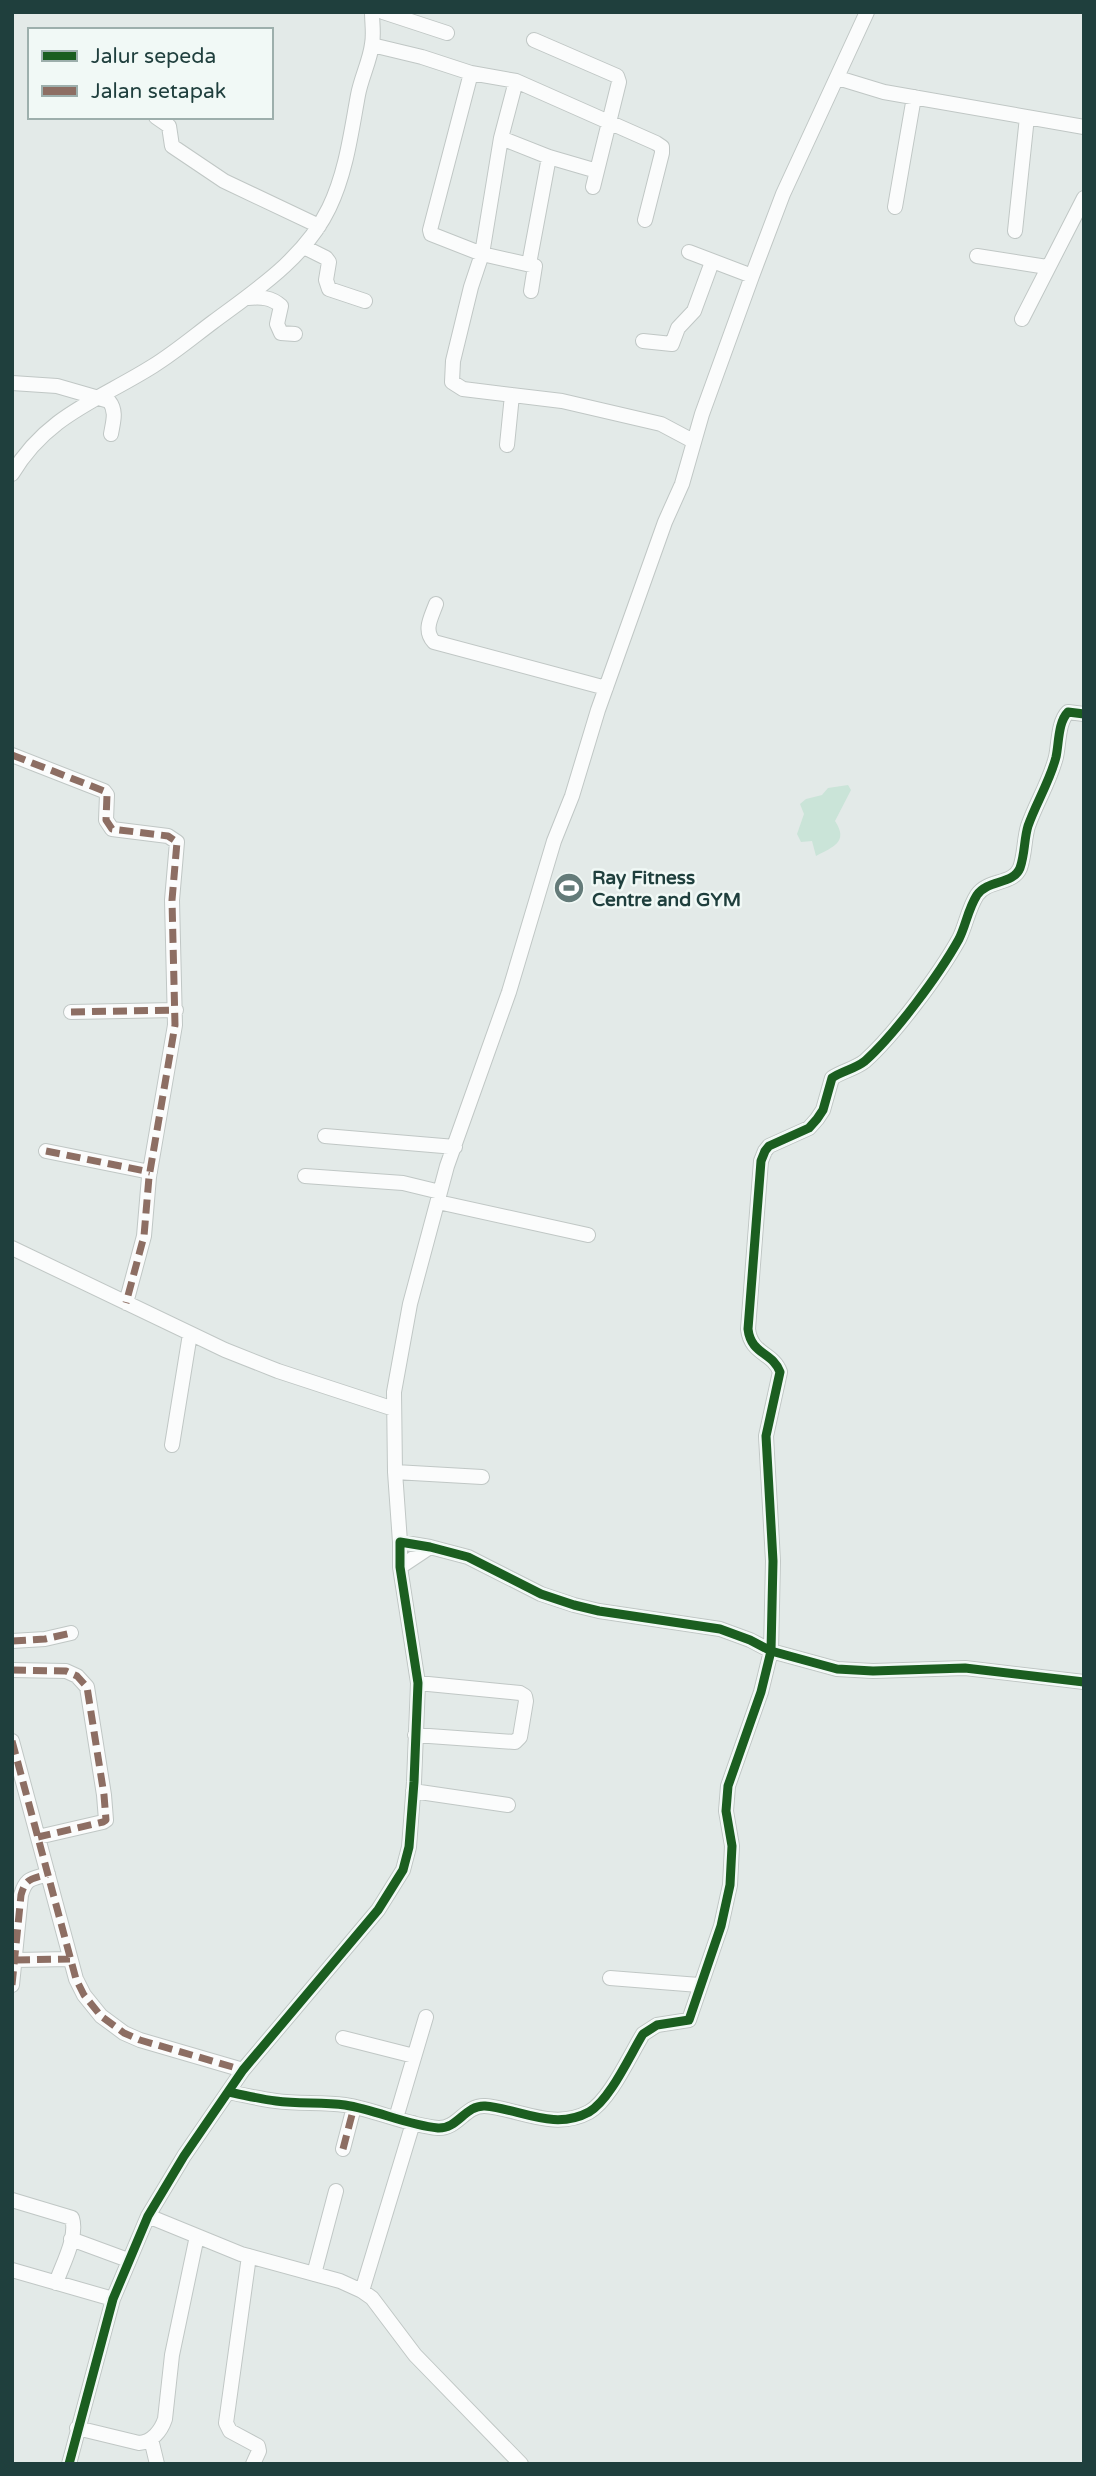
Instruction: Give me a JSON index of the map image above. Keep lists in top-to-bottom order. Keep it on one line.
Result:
{"places":{"sports":["Ray Fitness Centre and GYM"]},"legend":["Jalur sepeda","Jalan setapak"]}
